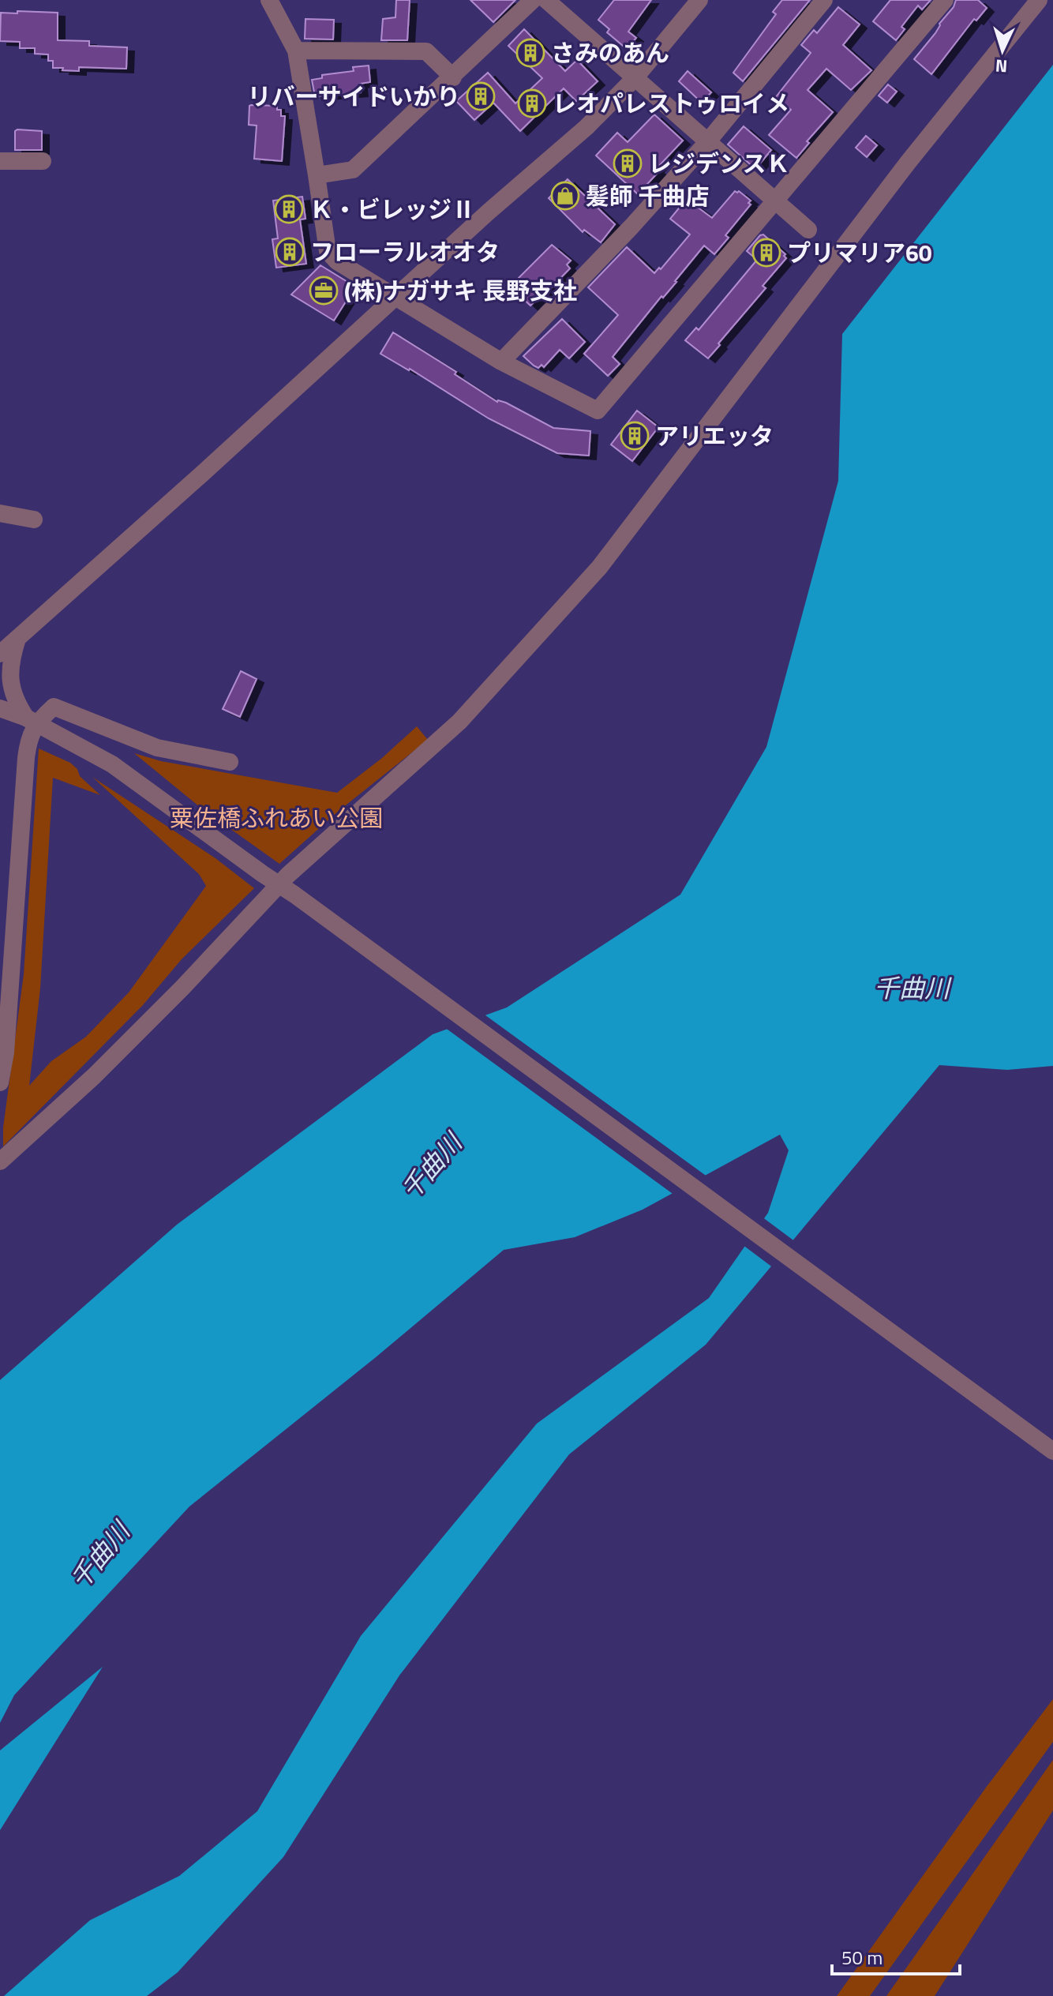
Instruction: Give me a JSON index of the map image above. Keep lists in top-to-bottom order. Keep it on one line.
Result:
{"water":["千曲川"],"parks":["粟佐橋ふれあい公園"],"places":{"building":["さみのあん","リバーサイドいかり","レオパレストゥロイメ","レジデンスＫ","Ｋ・ビレッジⅡ","フローラルオオタ","プリマリア60","アリエッタ"],"shop":["髪師 千曲店"],"office":["(株)ナガサキ 長野支社"]},"scale_bar":"50 m","north":"bottom"}
